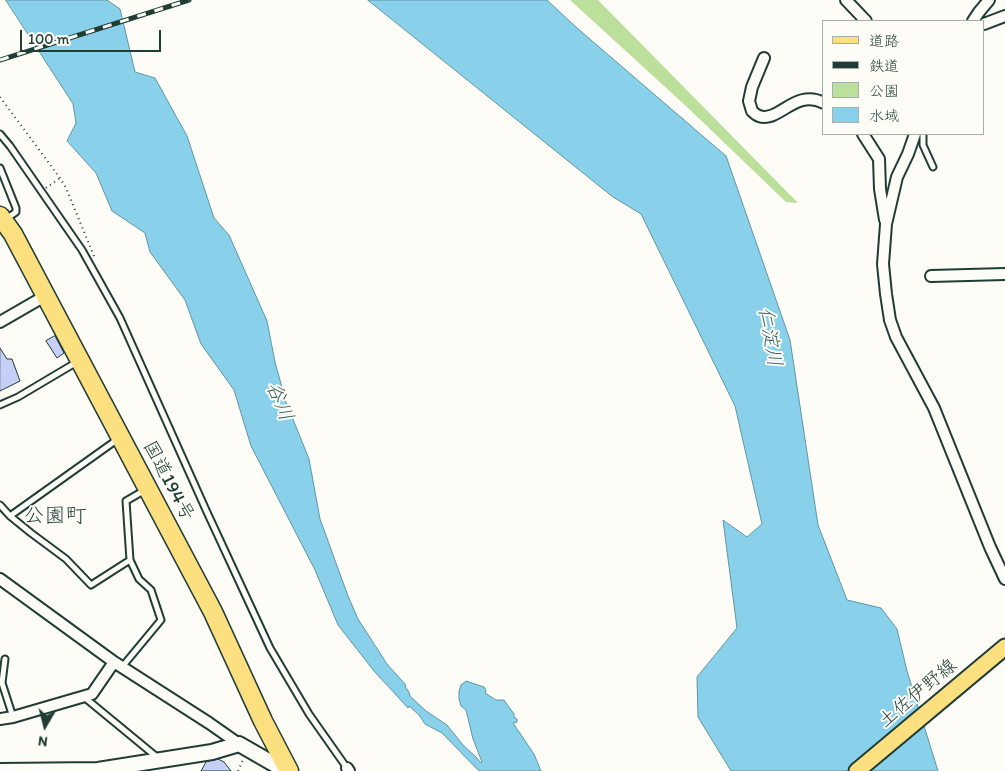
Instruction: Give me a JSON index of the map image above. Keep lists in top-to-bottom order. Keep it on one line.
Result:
{"streets":{"highway":["国道194号"],"main road":["土佐伊野線"]},"districts":["公園町"],"water":["仁淀川","谷川"],"legend":["道路","鉄道","公園","水域"],"scale_bar":"100 m","north":"bottom"}
